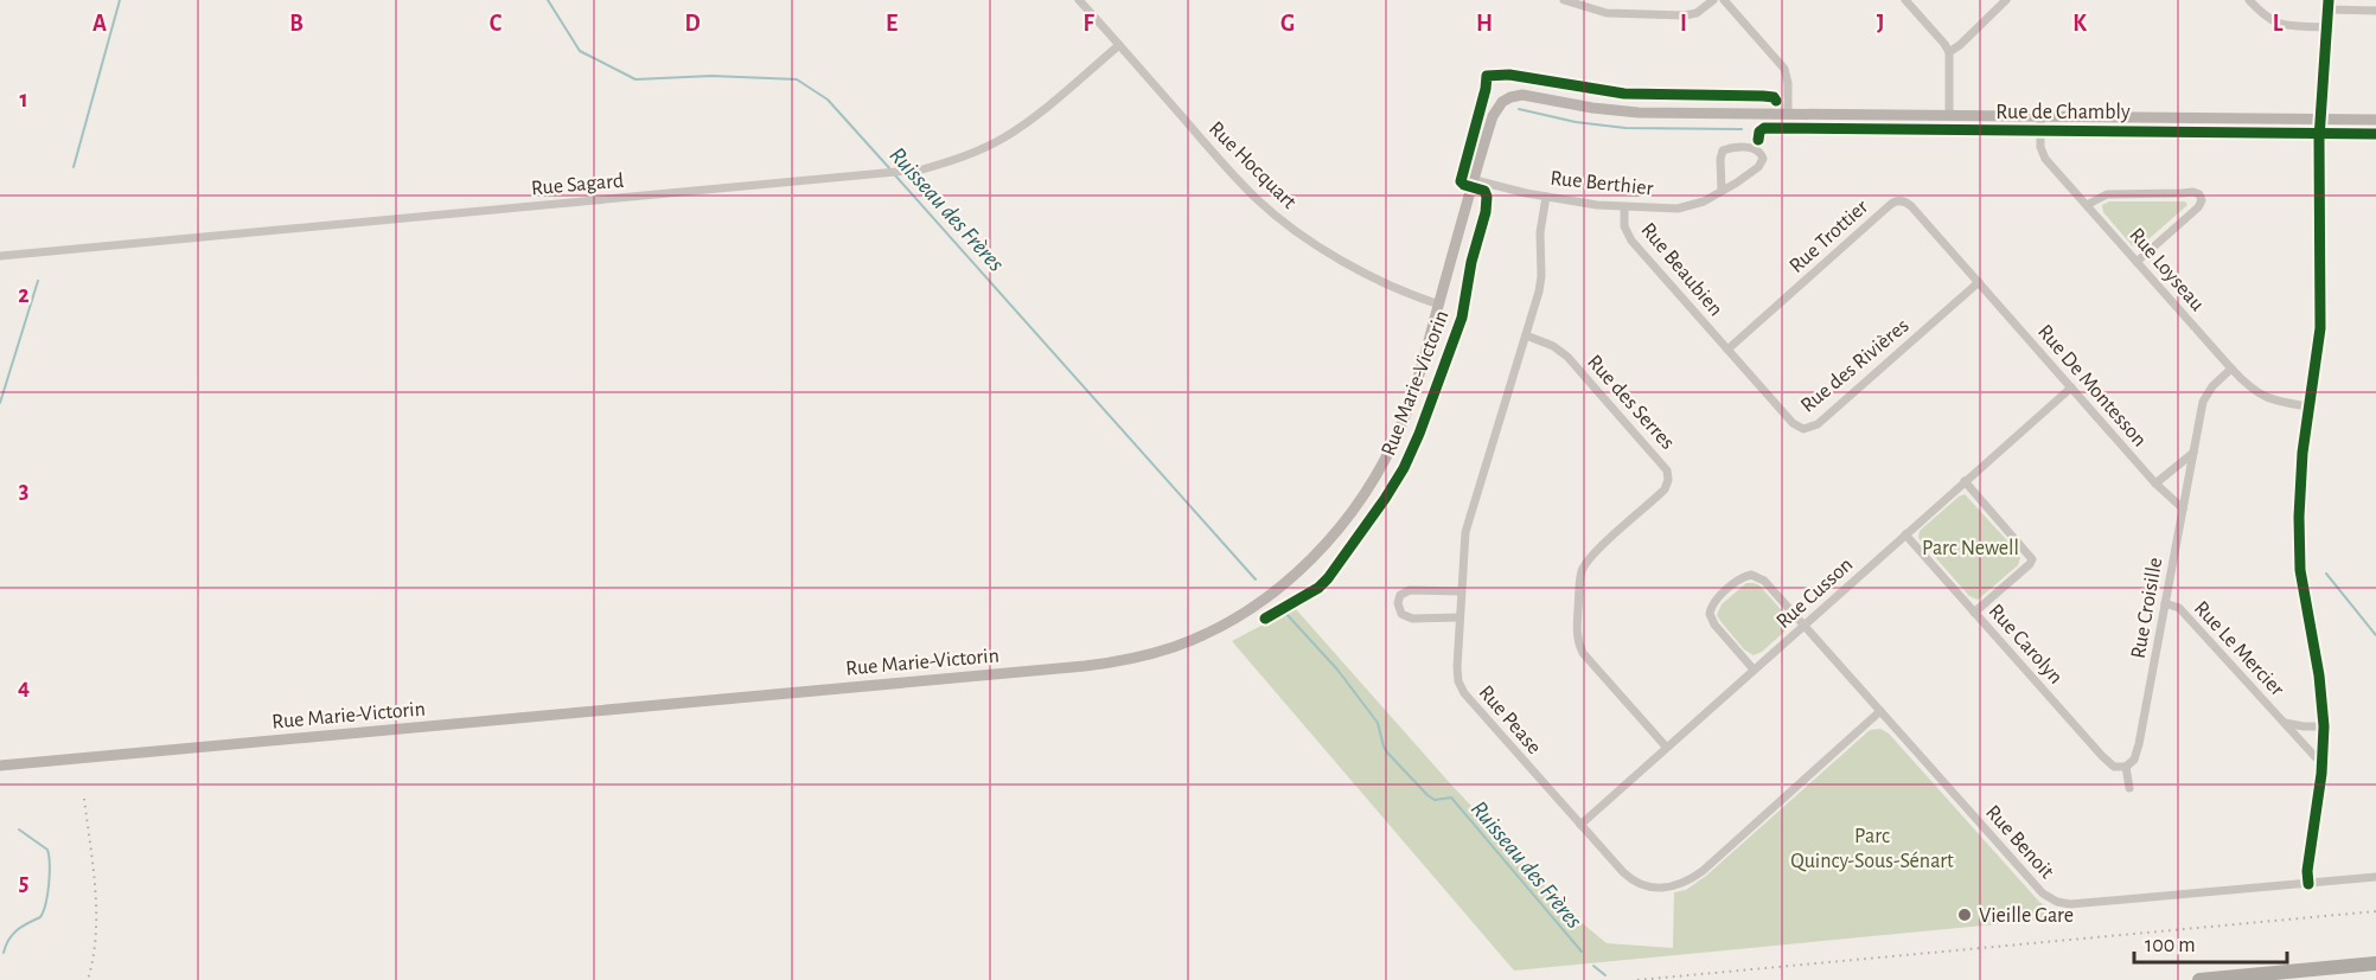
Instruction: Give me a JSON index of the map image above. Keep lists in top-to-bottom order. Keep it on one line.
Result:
{"streets":{"street":["Rue de Chambly","Rue Hocquart","Rue Berthier","Rue Sagard","Rue Trottier","Rue Beaubien","Rue Loyseau","Rue des Rivières","Rue Marie-Victorin","Rue De Montesson","Rue des Serres","Rue Cusson","Rue Croisille","Rue Carolyn","Rue Le Mercier","Rue Pease","Rue Benoit"]},"crossings":[["Rue de Chambly","Rue Loyseau"],["Rue de Chambly","Rue Marie-Victorin"],["Rue Hocquart","Rue Sagard"],["Rue Hocquart","Rue Marie-Victorin"],["Rue Berthier","Rue Beaubien"],["Rue Berthier","Rue Marie-Victorin"],["Rue Berthier","Rue Pease"],["Rue Trottier","Rue Beaubien"],["Rue Trottier","Rue des Rivières"],["Rue Trottier","Rue De Montesson"],["Rue Beaubien","Rue des Rivières"],["Rue Loyseau","Rue Croisille"],["Rue des Rivières","Rue De Montesson"],["Rue De Montesson","Rue Cusson"],["Rue De Montesson","Rue Croisille"],["Rue des Serres","Rue Cusson"],["Rue des Serres","Rue Pease"],["Rue Cusson","Rue Carolyn"],["Rue Cusson","Rue Pease"],["Rue Cusson","Rue Benoit"],["Rue Croisille","Rue Carolyn"],["Rue Croisille","Rue Le Mercier"],["Rue Pease","Rue Benoit"]],"water":["Ruisseau des Frères"],"parks":["Parc Newell","Parc Quincy-Sous-Sénart"],"places":["Vieille Gare"],"scale_bar":"100 m","grid":{"columns":["A","B","C","D","E","F","G","H","I","J","K","L"],"rows":["1","2","3","4","5"]}}
